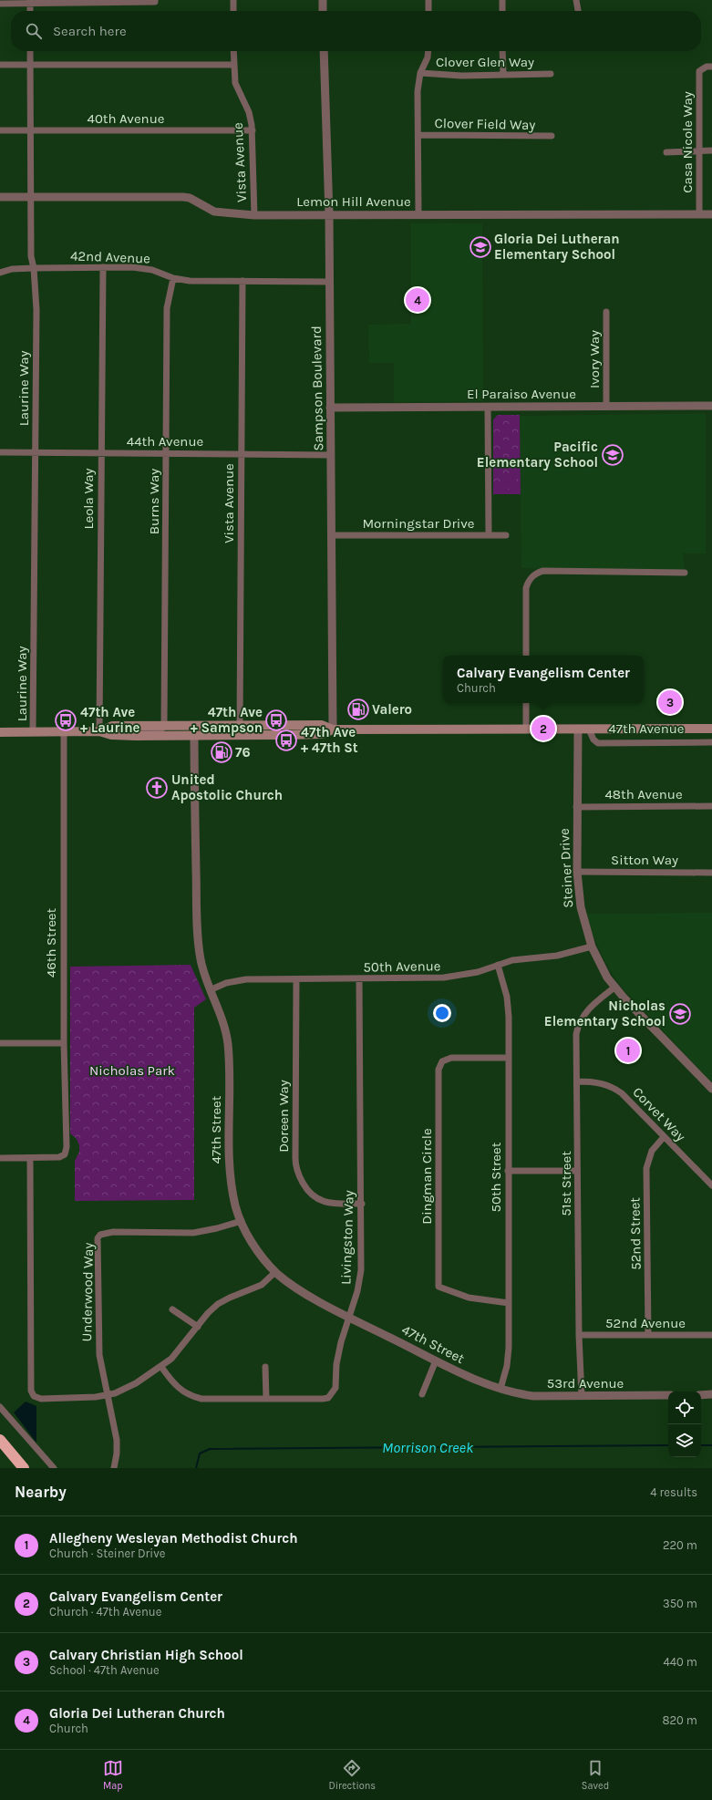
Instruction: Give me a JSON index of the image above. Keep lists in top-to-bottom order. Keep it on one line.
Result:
{"streets":{"main road":["47th Avenue"],"street":["Clover Glen Way","40th Avenue","Clover Field Way","Casa Nicole Way","Vista Avenue","Lemon Hill Avenue","42nd Avenue","Ivory Way","Laurine Way","Sampson Boulevard","El Paraiso Avenue","44th Avenue","Leola Way","Burns Way","Morningstar Drive","48th Avenue","Sitton Way","Steiner Drive","46th Street","50th Avenue","Corvet Way","Doreen Way","47th Street","Dingman Circle","50th Street","51st Street","52nd Street","Livingston Way","Underwood Way","52nd Avenue","53rd Avenue"]},"crossings":[["40th Avenue","Vista Avenue"],["40th Avenue","Laurine Way"],["Casa Nicole Way","Lemon Hill Avenue"],["Vista Avenue","Lemon Hill Avenue"],["Vista Avenue","42nd Avenue"],["Vista Avenue","44th Avenue"],["Vista Avenue","47th Avenue"],["Lemon Hill Avenue","Laurine Way"],["Lemon Hill Avenue","Sampson Boulevard"],["42nd Avenue","Laurine Way"],["42nd Avenue","Sampson Boulevard"],["42nd Avenue","Leola Way"],["42nd Avenue","Burns Way"],["Ivory Way","El Paraiso Avenue"],["Laurine Way","44th Avenue"],["Laurine Way","47th Avenue"],["Sampson Boulevard","El Paraiso Avenue"],["Sampson Boulevard","44th Avenue"],["Sampson Boulevard","Morningstar Drive"],["Sampson Boulevard","47th Avenue"],["44th Avenue","Leola Way"],["44th Avenue","Burns Way"],["Leola Way","47th Avenue"],["Burns Way","47th Avenue"],["47th Avenue","Steiner Drive"],["47th Avenue","46th Street"],["47th Avenue","47th Street"],["48th Avenue","Steiner Drive"],["Sitton Way","Steiner Drive"],["Steiner Drive","50th Avenue"],["Steiner Drive","51st Street"],["50th Avenue","Doreen Way"],["50th Avenue","47th Street"],["50th Avenue","50th Street"],["50th Avenue","Livingston Way"],["Corvet Way","51st Street"],["Corvet Way","52nd Street"],["Doreen Way","Livingston Way"],["47th Street","50th Street"],["47th Street","Livingston Way"],["47th Street","Underwood Way"],["47th Street","53rd Avenue"],["Dingman Circle","50th Street"],["50th Street","53rd Avenue"],["51st Street","52nd Avenue"],["51st Street","53rd Avenue"],["52nd Street","52nd Avenue"]],"water":["Morrison Creek"],"parks":["Nicholas Park"],"places":{"school or university":["Gloria Dei Lutheran Elementary School","Pacific Elementary School","Nicholas Elementary School"],"fuel station":["Valero","76"],"bus stop":["47th Ave + Laurine","47th Ave + Sampson","47th Ave + 47th St"],"church":["United Apostolic Church"]},"page":{"search":"Search here","pins":["4","3","2","1"],"popup":["Calvary Evangelism Center","Church"],"heading":["Nearby","4 results"],"list":[{"mark":"1","name":"Allegheny Wesleyan Methodist Church","note":"Church · Steiner Drive","value":"220 m"},{"mark":"2","name":"Calvary Evangelism Center","note":"Church · 47th Avenue","value":"350 m"},{"mark":"3","name":"Calvary Christian High School","note":"School · 47th Avenue","value":"440 m"},{"mark":"4","name":"Gloria Dei Lutheran Church","note":"Church","value":"820 m"}],"nav":["Map","Directions","Saved"]}}
